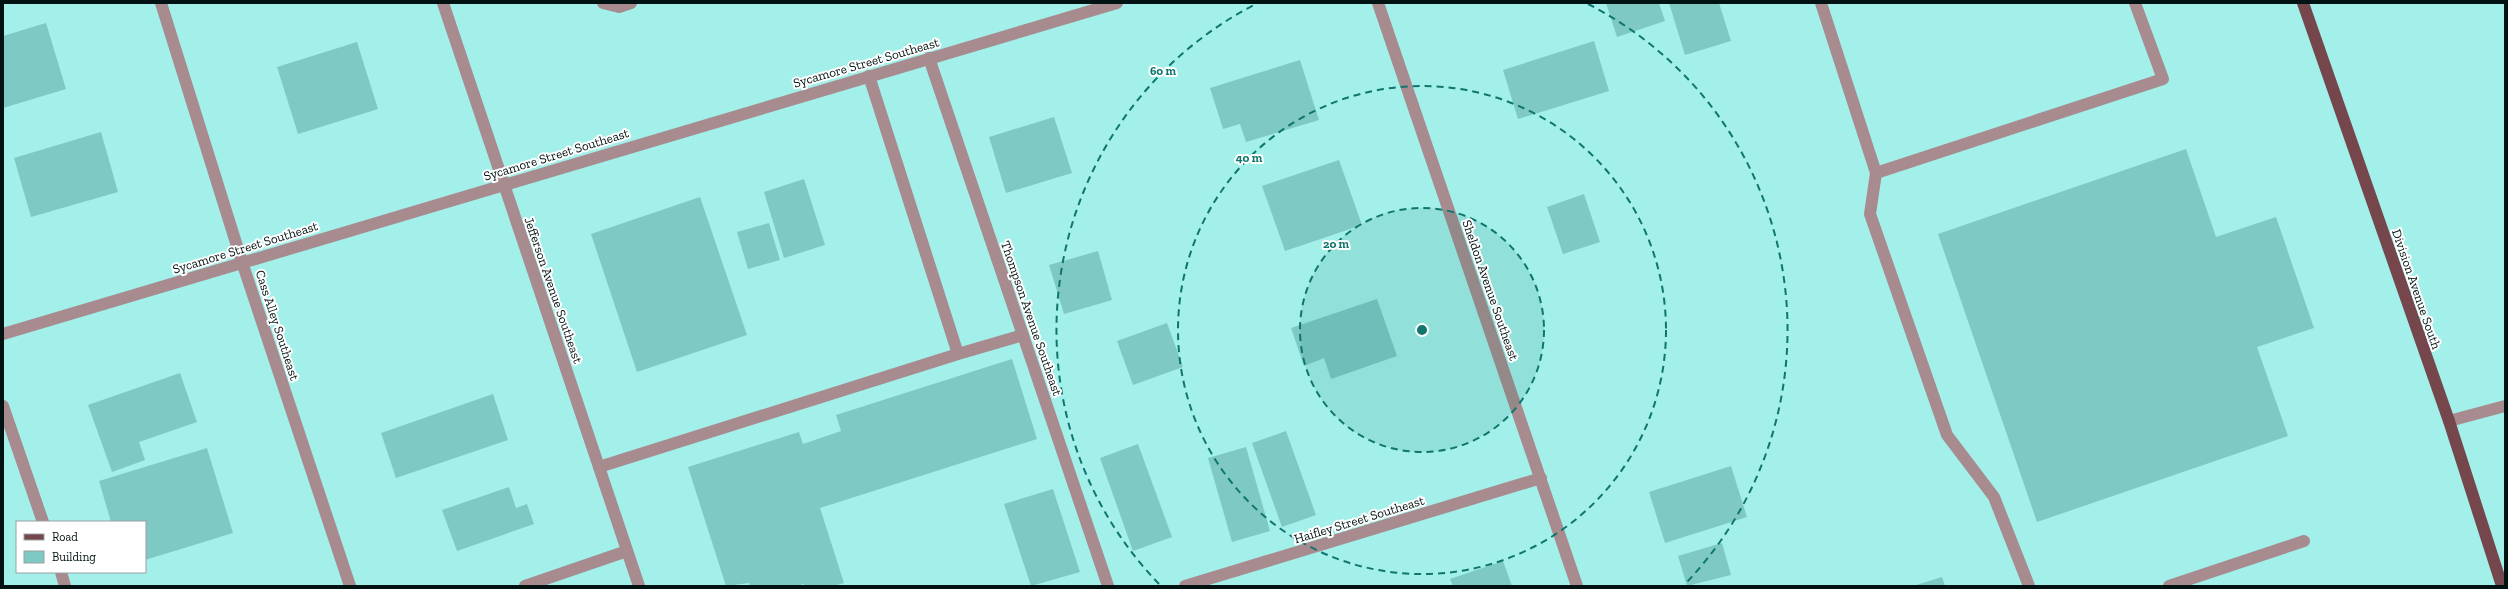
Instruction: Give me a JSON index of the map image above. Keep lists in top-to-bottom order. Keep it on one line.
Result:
{"streets":{"main road":["Division Avenue South"],"street":["Sycamore Street Southeast","Jefferson Avenue Southeast","Sheldon Avenue Southeast","Thompson Avenue Southeast","Cass Alley Southeast","Haifley Street Southeast"]},"crossings":[["Sycamore Street Southeast","Jefferson Avenue Southeast"],["Sycamore Street Southeast","Thompson Avenue Southeast"],["Sycamore Street Southeast","Cass Alley Southeast"],["Sheldon Avenue Southeast","Haifley Street Southeast"]],"legend":["Road","Building"],"rings":["60 m","40 m","20 m"]}
